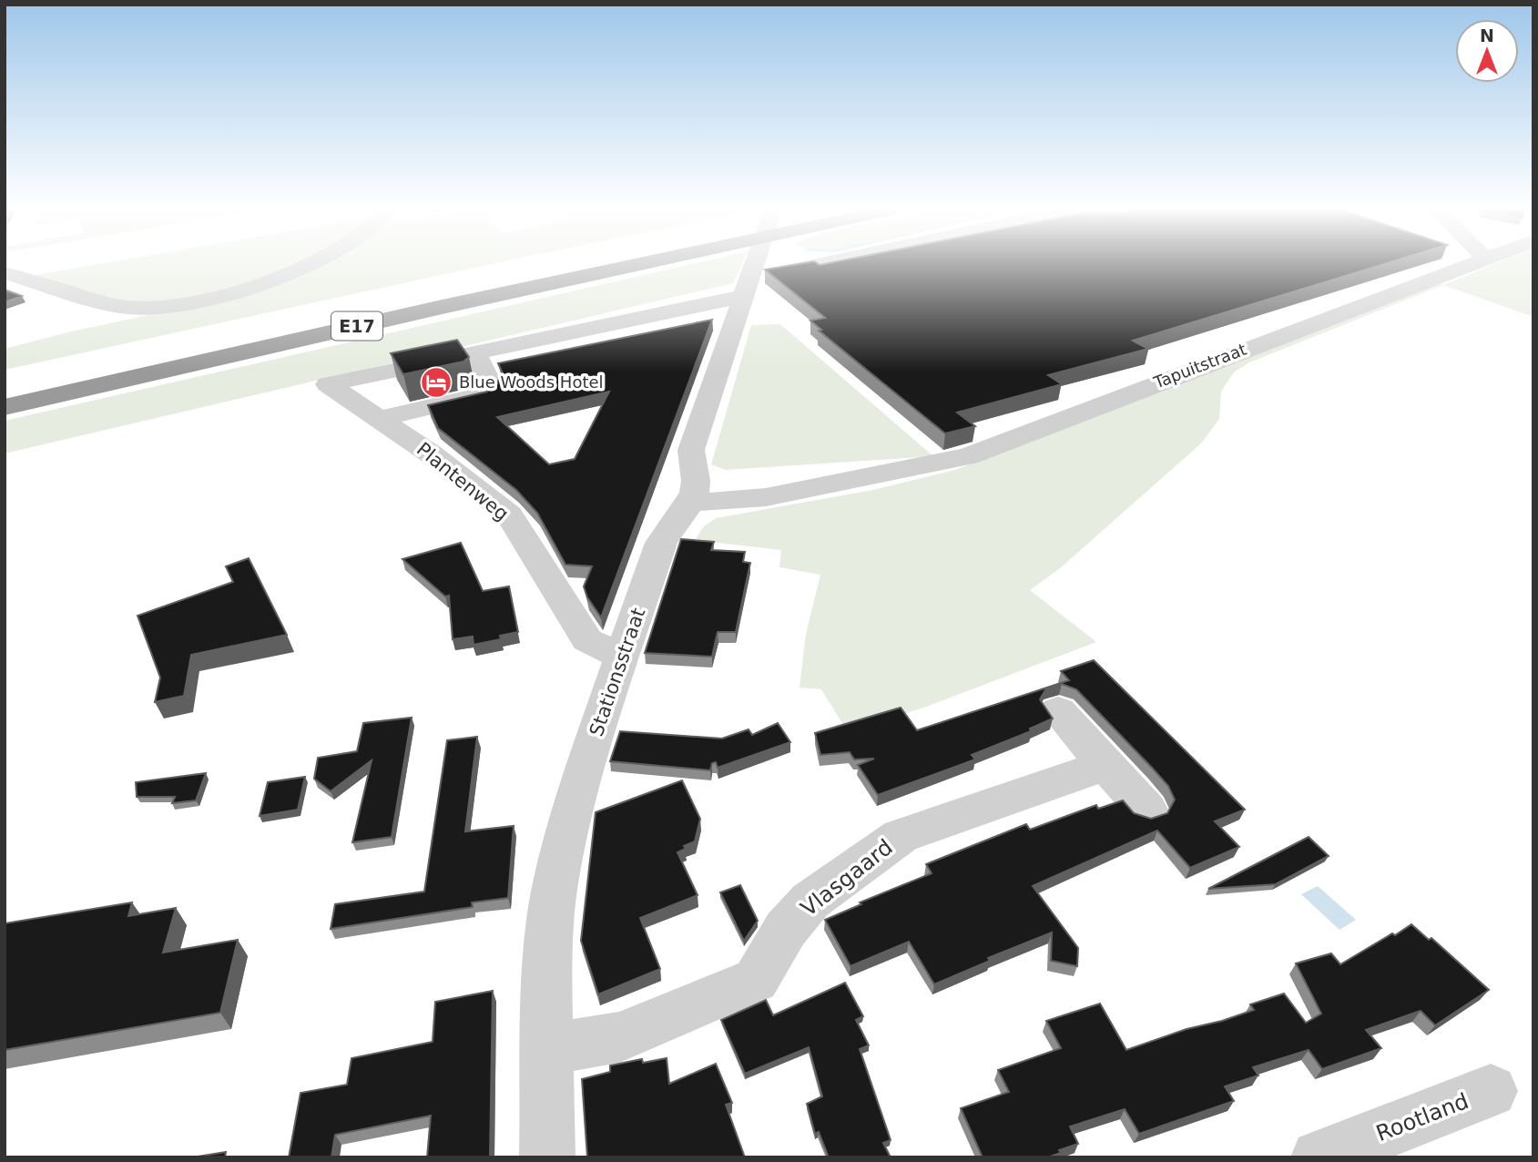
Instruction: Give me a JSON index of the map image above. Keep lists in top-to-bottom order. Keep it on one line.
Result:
{"streets":{"highway":["E17"],"street":["Tapuitstraat","Plantenweg","Stationsstraat","Vlasgaard","Rootland"]},"crossings":[["Tapuitstraat","Stationsstraat"],["Plantenweg","Stationsstraat"],["Stationsstraat","Vlasgaard"]],"places":{"hotel":["Blue Woods Hotel"]},"north":"top"}
